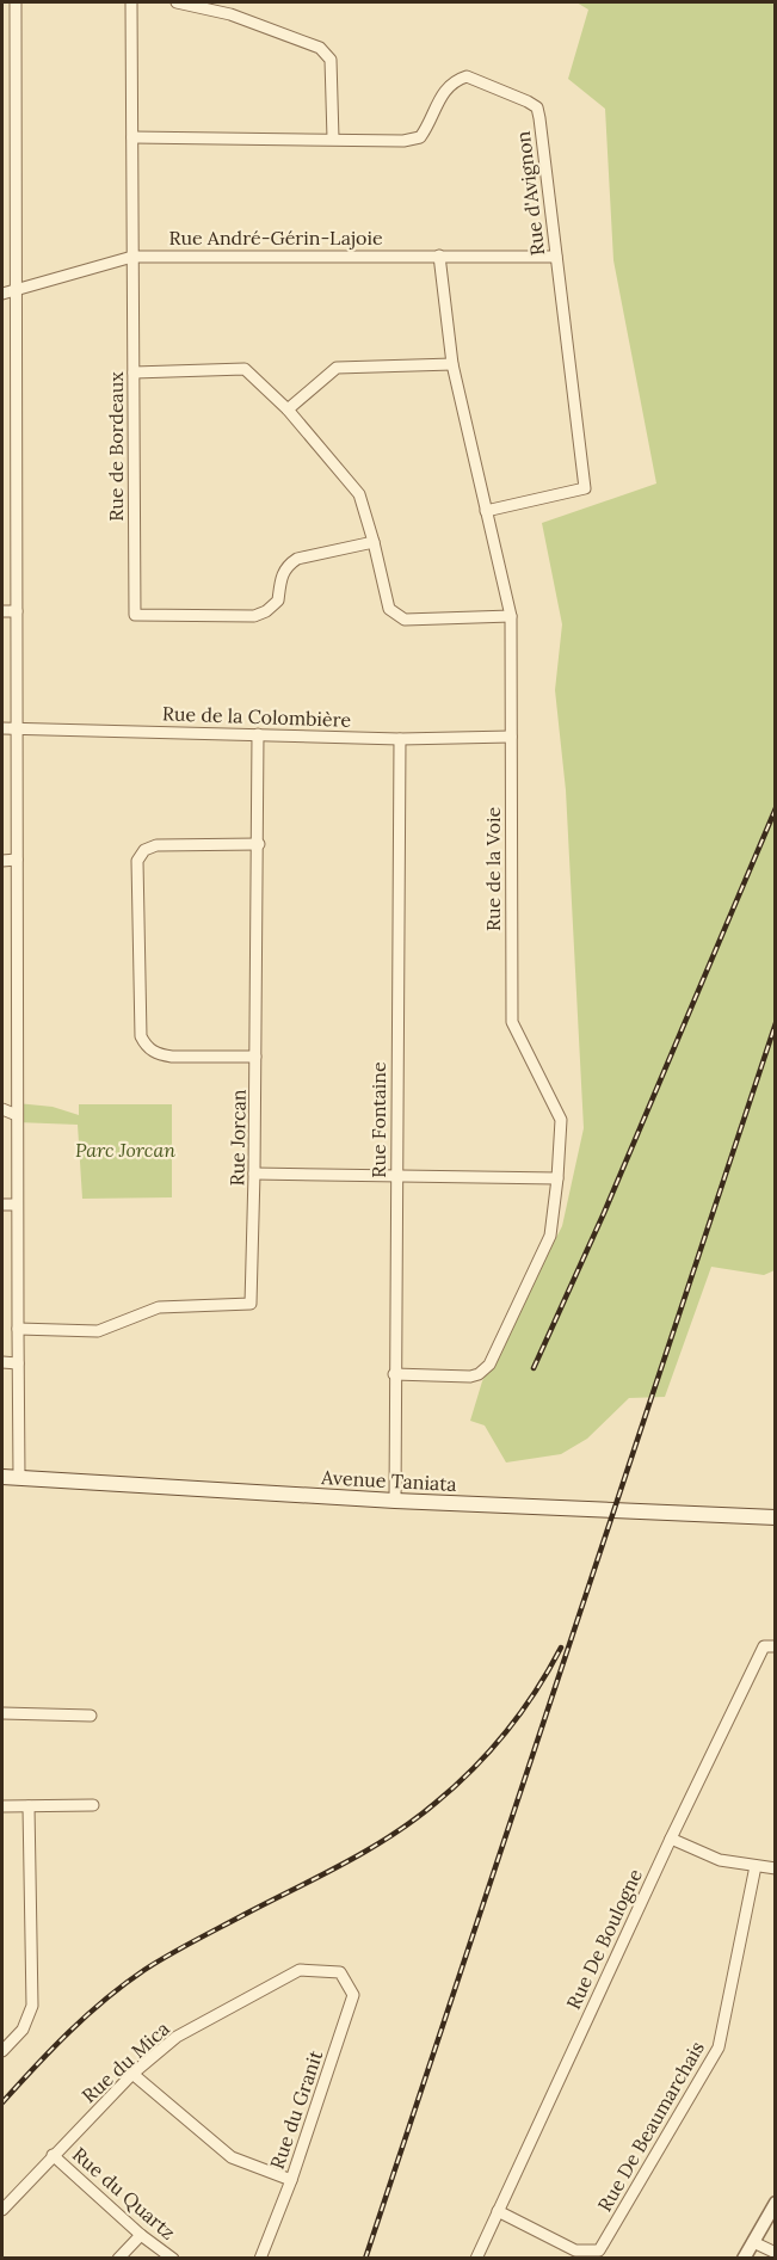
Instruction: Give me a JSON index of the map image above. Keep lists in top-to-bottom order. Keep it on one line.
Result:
{"streets":{"main road":["Avenue Taniata"],"street":["Rue d'Avignon","Rue André-Gérin-Lajoie","Rue de Bordeaux","Rue de la Colombière","Rue de la Voie","Rue Fontaine","Rue Jorcan","Rue De Boulogne","Rue du Mica","Rue du Granit","Rue De Beaumarchais","Rue du Quartz"]},"crossings":[["Rue d'Avignon","Rue André-Gérin-Lajoie"],["Rue d'Avignon","Rue de Bordeaux"],["Rue d'Avignon","Rue de la Voie"],["Rue André-Gérin-Lajoie","Rue de Bordeaux"],["Rue André-Gérin-Lajoie","Rue de la Voie"],["Rue de la Colombière","Rue de la Voie"],["Rue de la Colombière","Rue Fontaine"],["Rue de la Colombière","Rue Jorcan"],["Rue de la Voie","Rue Fontaine"],["Rue Fontaine","Avenue Taniata"],["Rue De Boulogne","Rue De Beaumarchais"],["Rue du Mica","Rue du Granit"],["Rue du Mica","Rue du Quartz"]],"parks":["Parc Jorcan"]}
